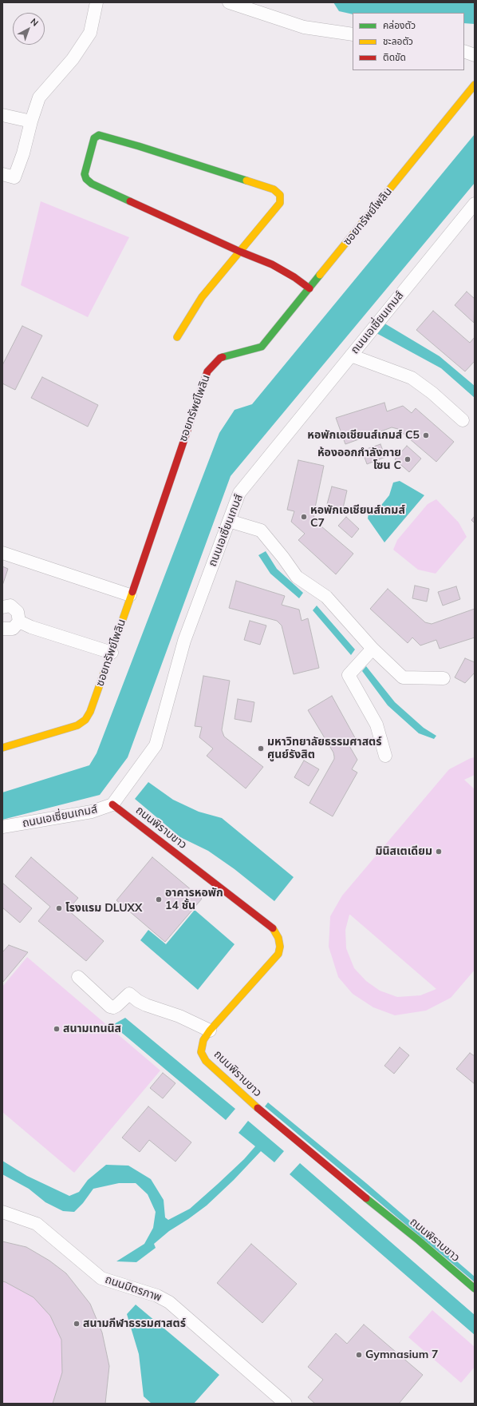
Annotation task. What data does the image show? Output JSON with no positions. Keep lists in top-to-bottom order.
{
  "streets": {
    "street": [
      "ซอยทรัพย์ไพลิน",
      "ถนนเอเซี่ยนเกมส์",
      "ถนนพิราบขาว",
      "ถนนมิตรภาพ"
    ]
  },
  "crossings": [
    ["ถนนเอเซี่ยนเกมส์", "ถนนพิราบขาว"]
  ],
  "places": [
    "หอพักเอเชียนส์เกมส์ C5",
    "ห้องออกกำลังกาย โซน C",
    "หอพักเอเชียนส์เกมส์ C7",
    "มหาวิทยาลัยธรรมศาสตร์ ศูนย์รังสิต",
    "มินิสเตเดียม",
    "อาคารหอพัก 14 ชั้น",
    "โรงแรม DLUXX",
    "สนามเทนนิส",
    "สนามกีฬาธรรมศาสตร์",
    "Gymnasium 7"
  ],
  "legend": ["คล่องตัว", "ชะลอตัว", "ติดขัด"],
  "north": "top right"
}
